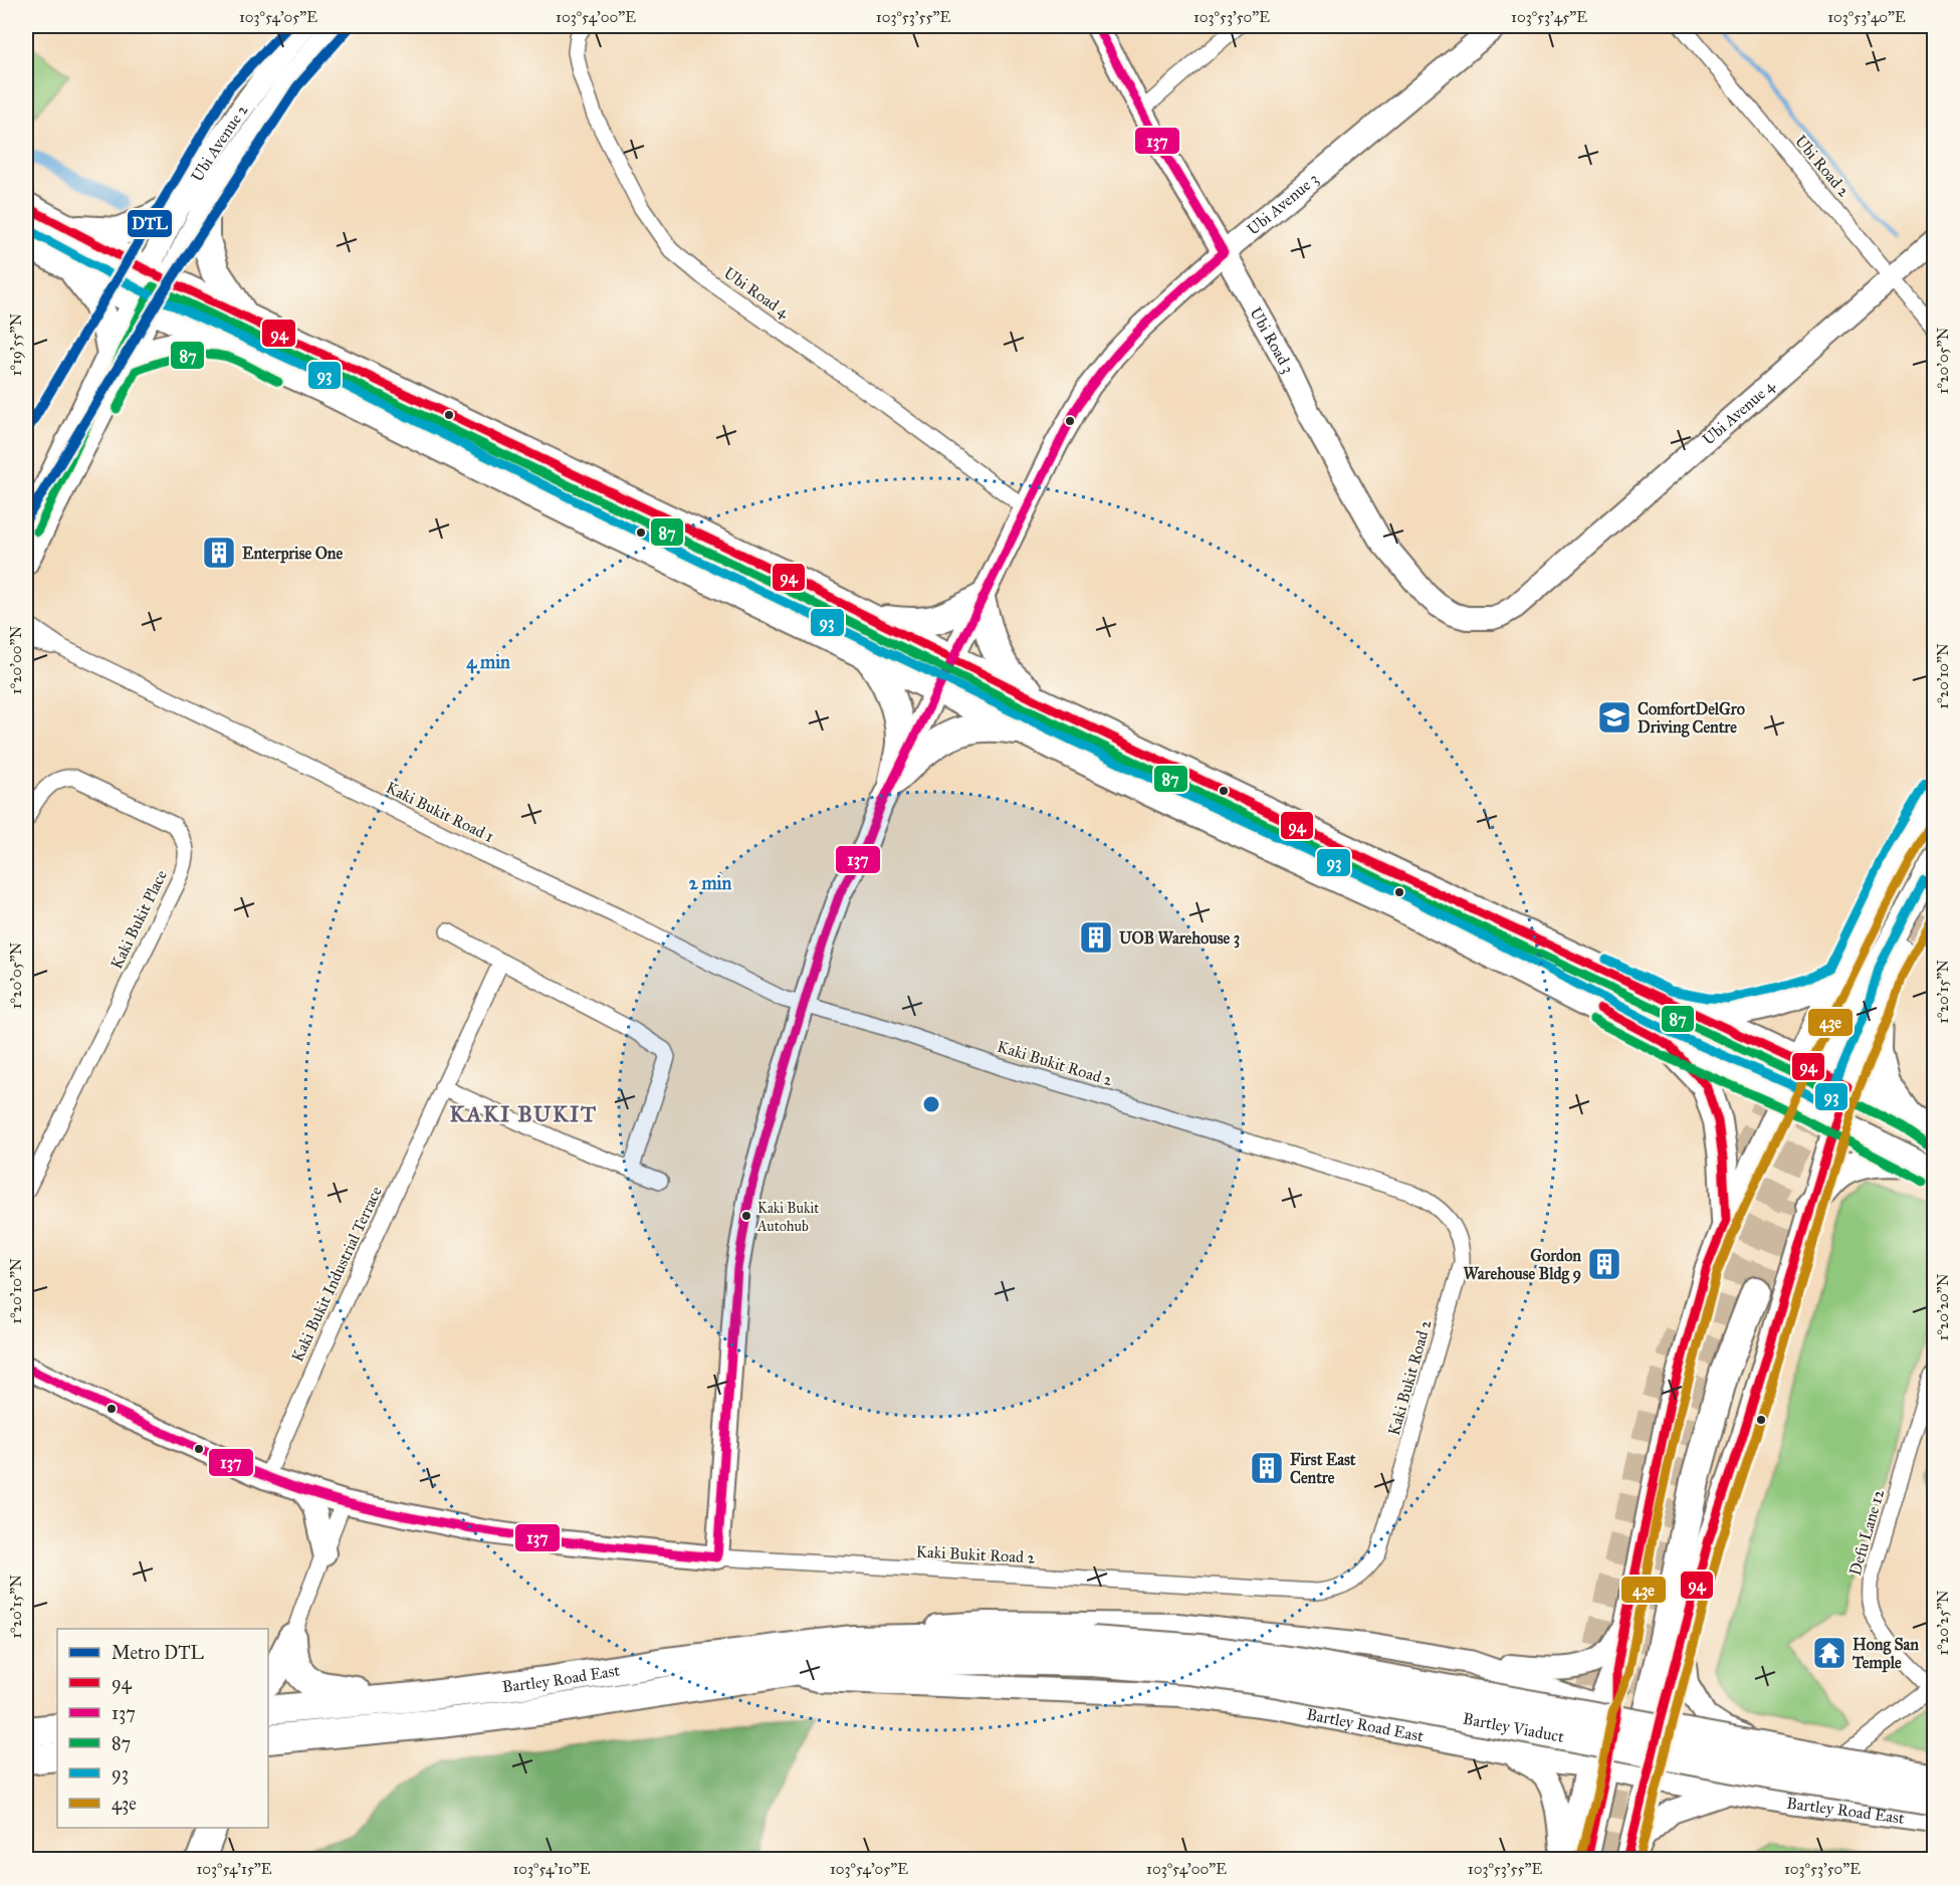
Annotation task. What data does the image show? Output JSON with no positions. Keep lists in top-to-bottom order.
{
  "streets": {
    "highway": ["Bartley Road East", "Bartley Viaduct"],
    "main road": [
      "Ubi Avenue 2",
      "Ubi Avenue 3",
      "Ubi Road 3",
      "Ubi Avenue 4"
    ],
    "street": [
      "Ubi Road 2",
      "Ubi Road 4",
      "Kaki Bukit Road 1",
      "Kaki Bukit Place",
      "Kaki Bukit Road 2",
      "Kaki Bukit Industrial Terrace",
      "Defu Lane 12"
    ]
  },
  "crossings": [
    ["Ubi Road 2", "Ubi Avenue 4"],
    ["Ubi Avenue 3", "Ubi Road 4"],
    ["Ubi Avenue 3", "Ubi Road 3"],
    ["Ubi Avenue 3", "Kaki Bukit Road 1"],
    ["Ubi Avenue 3", "Kaki Bukit Road 2"],
    ["Ubi Road 3", "Ubi Avenue 4"],
    ["Kaki Bukit Road 1", "Kaki Bukit Road 2"],
    ["Bartley Road East", "Bartley Viaduct"]
  ],
  "districts": ["KAKI BUKIT"],
  "places": {
    "building": [
      "Enterprise One",
      "UOB Warehouse 3",
      "Gordon Warehouse Bldg 9",
      "First East Centre"
    ],
    "school or university": ["ComfortDelGro Driving Centre"],
    "other": ["Kaki Bukit Autohub"],
    "temple": ["Hong San Temple"]
  },
  "lines": [
    "metro line DTL",
    "transit line 137",
    "transit line 94",
    "transit line 93",
    "transit line 87",
    "transit line 43e"
  ],
  "legend": [
    "Metro DTL",
    "94",
    "137",
    "87",
    "93",
    "43e"
  ],
  "coordinates": [
    "103°54'05\"E",
    "103°54'00\"E",
    "103°53'55\"E",
    "103°53'50\"E",
    "103°53'45\"E",
    "103°53'40\"E",
    "1°19'55\"N",
    "1°20'05\"N",
    "1°20'00\"N",
    "1°20'10\"N",
    "1°20'15\"N",
    "1°20'20\"N",
    "1°20'25\"N",
    "103°54'15\"E",
    "103°54'10\"E"
  ],
  "rings": ["4 min", "2 min"]
}
